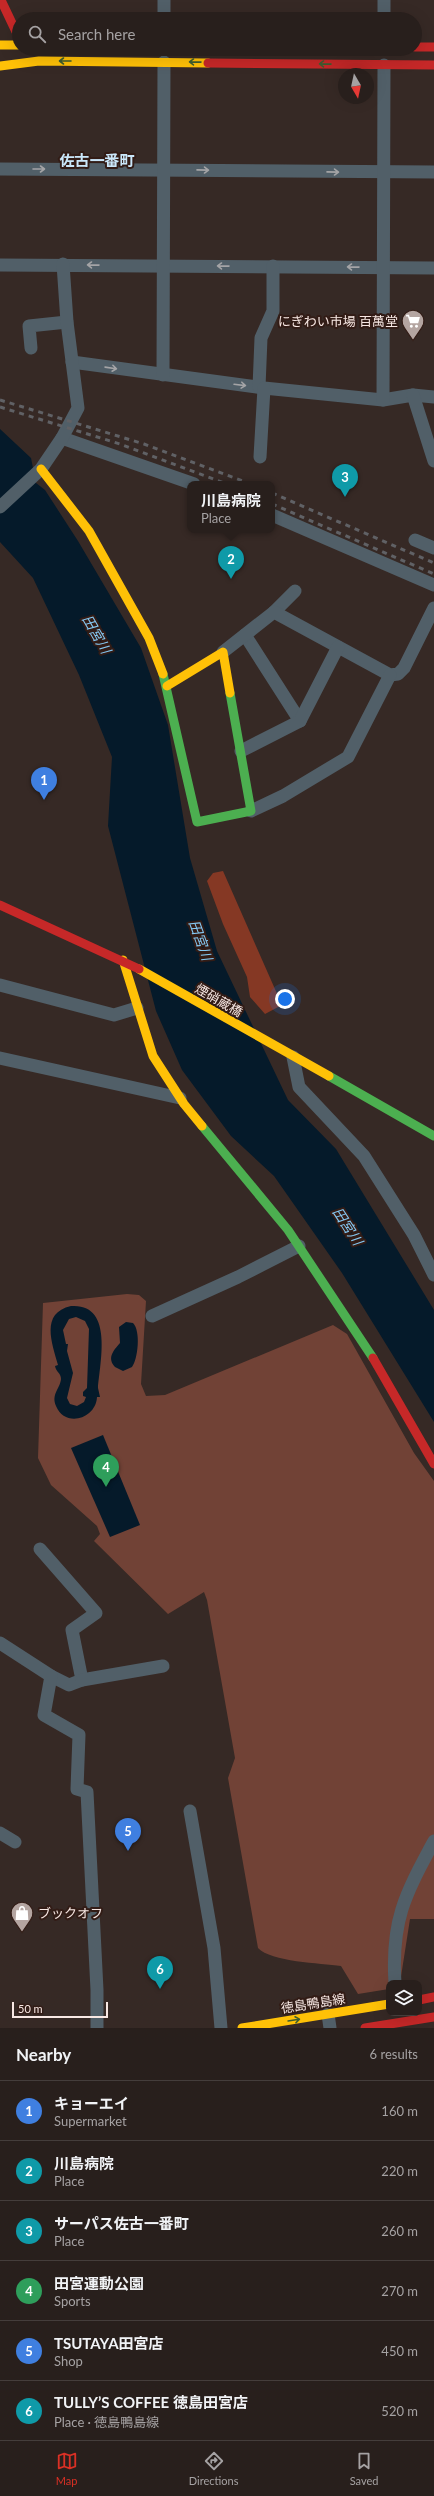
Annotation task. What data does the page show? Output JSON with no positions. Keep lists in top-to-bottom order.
{
  "streets": {
    "main road": ["煙硝蔵橋", "徳島鴨島線"]
  },
  "one_way": ["徳島鴨島線"],
  "districts": ["佐古一番町"],
  "water": ["田宮川"],
  "places": {
    "supermarket": ["にぎわい市場 百萬堂"],
    "shop": ["ブックオフ"]
  },
  "scale_bar": "50 m",
  "north": "bottom",
  "page": {
    "search": "Search here",
    "pins": [
      "3",
      "2",
      "1",
      "4",
      "5",
      "6"
    ],
    "popup": ["川島病院", "Place"],
    "scale": "50 m",
    "heading": ["Nearby", "6 results"],
    "list": [
      {
        "mark": "1",
        "name": "キョーエイ",
        "note": "Supermarket",
        "value": "160 m"
      },
      {
        "mark": "2",
        "name": "川島病院",
        "note": "Place",
        "value": "220 m"
      },
      {
        "mark": "3",
        "name": "サーパス佐古一番町",
        "note": "Place",
        "value": "260 m"
      },
      {
        "mark": "4",
        "name": "田宮運動公園",
        "note": "Sports",
        "value": "270 m"
      },
      {
        "mark": "5",
        "name": "TSUTAYA田宮店",
        "note": "Shop",
        "value": "450 m"
      },
      {
        "mark": "6",
        "name": "TULLY’S COFFEE 徳島田宮店",
        "note": "Place · 徳島鴨島線",
        "value": "520 m"
      }
    ],
    "nav": ["Map", "Directions", "Saved"]
  }
}
